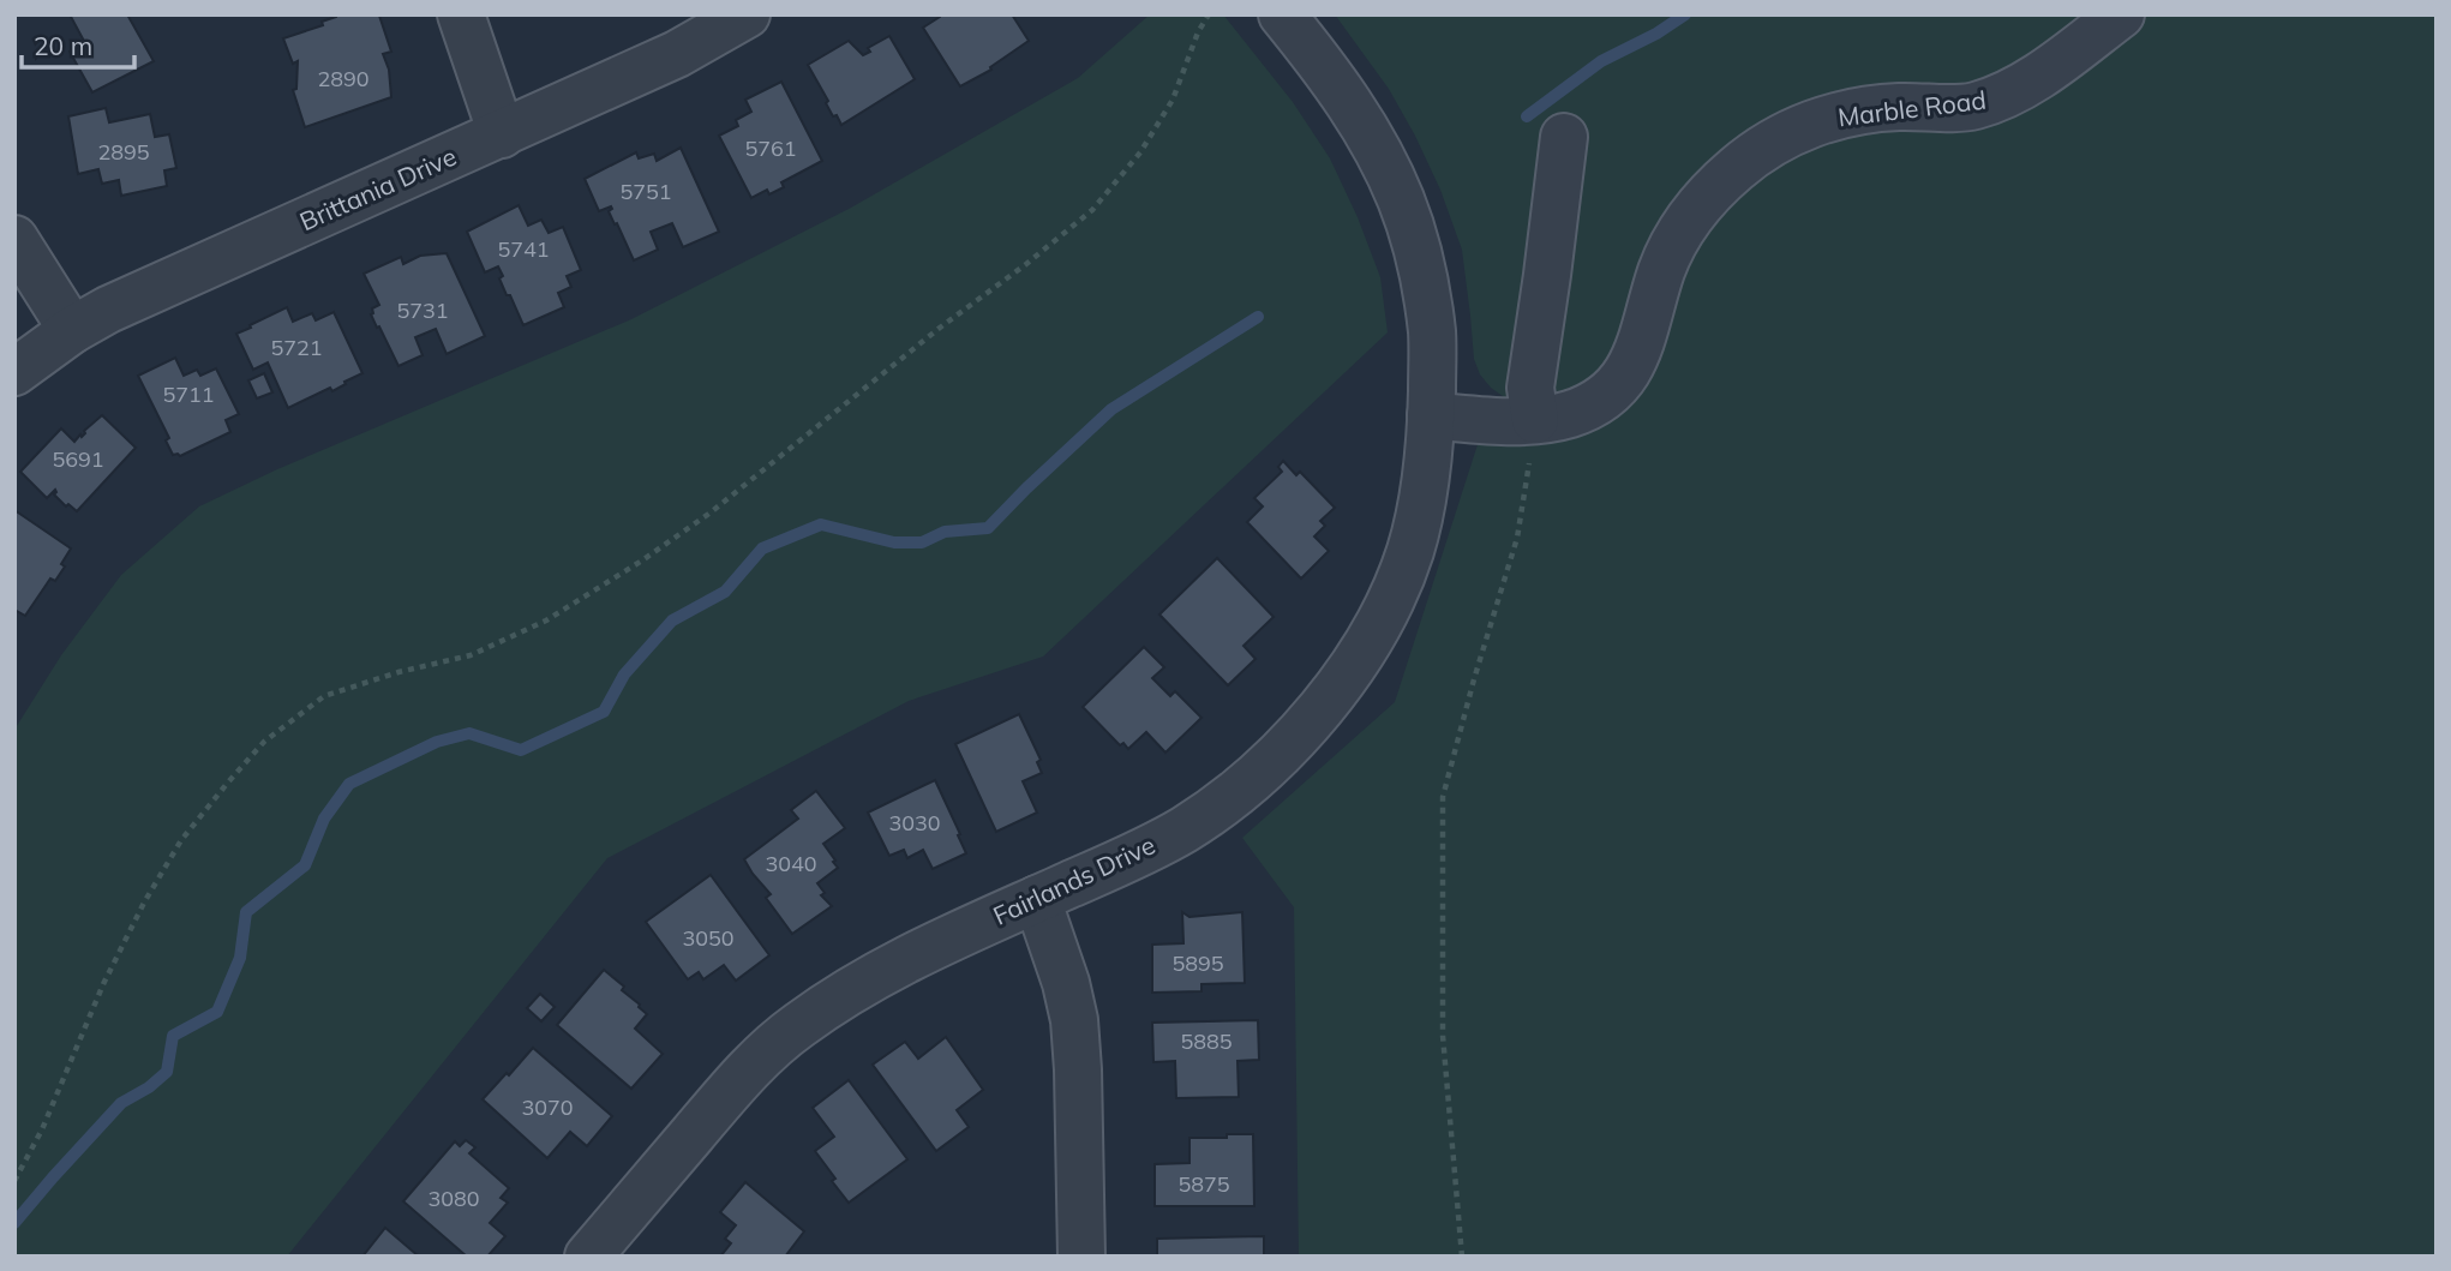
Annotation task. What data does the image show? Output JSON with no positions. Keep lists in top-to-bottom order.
{
  "streets": {
    "street": ["Marble Road", "Brittania Drive", "Fairlands Drive"]
  },
  "crossings": [
    ["Marble Road", "Fairlands Drive"]
  ],
  "house_numbers": [
    "2890",
    "5761",
    "2895",
    "5751",
    "5741",
    "5731",
    "5721",
    "5711",
    "5691",
    "3030",
    "3040",
    "3050",
    "5895",
    "5885",
    "3070",
    "5875",
    "3080"
  ],
  "scale_bar": "20 m"
}
